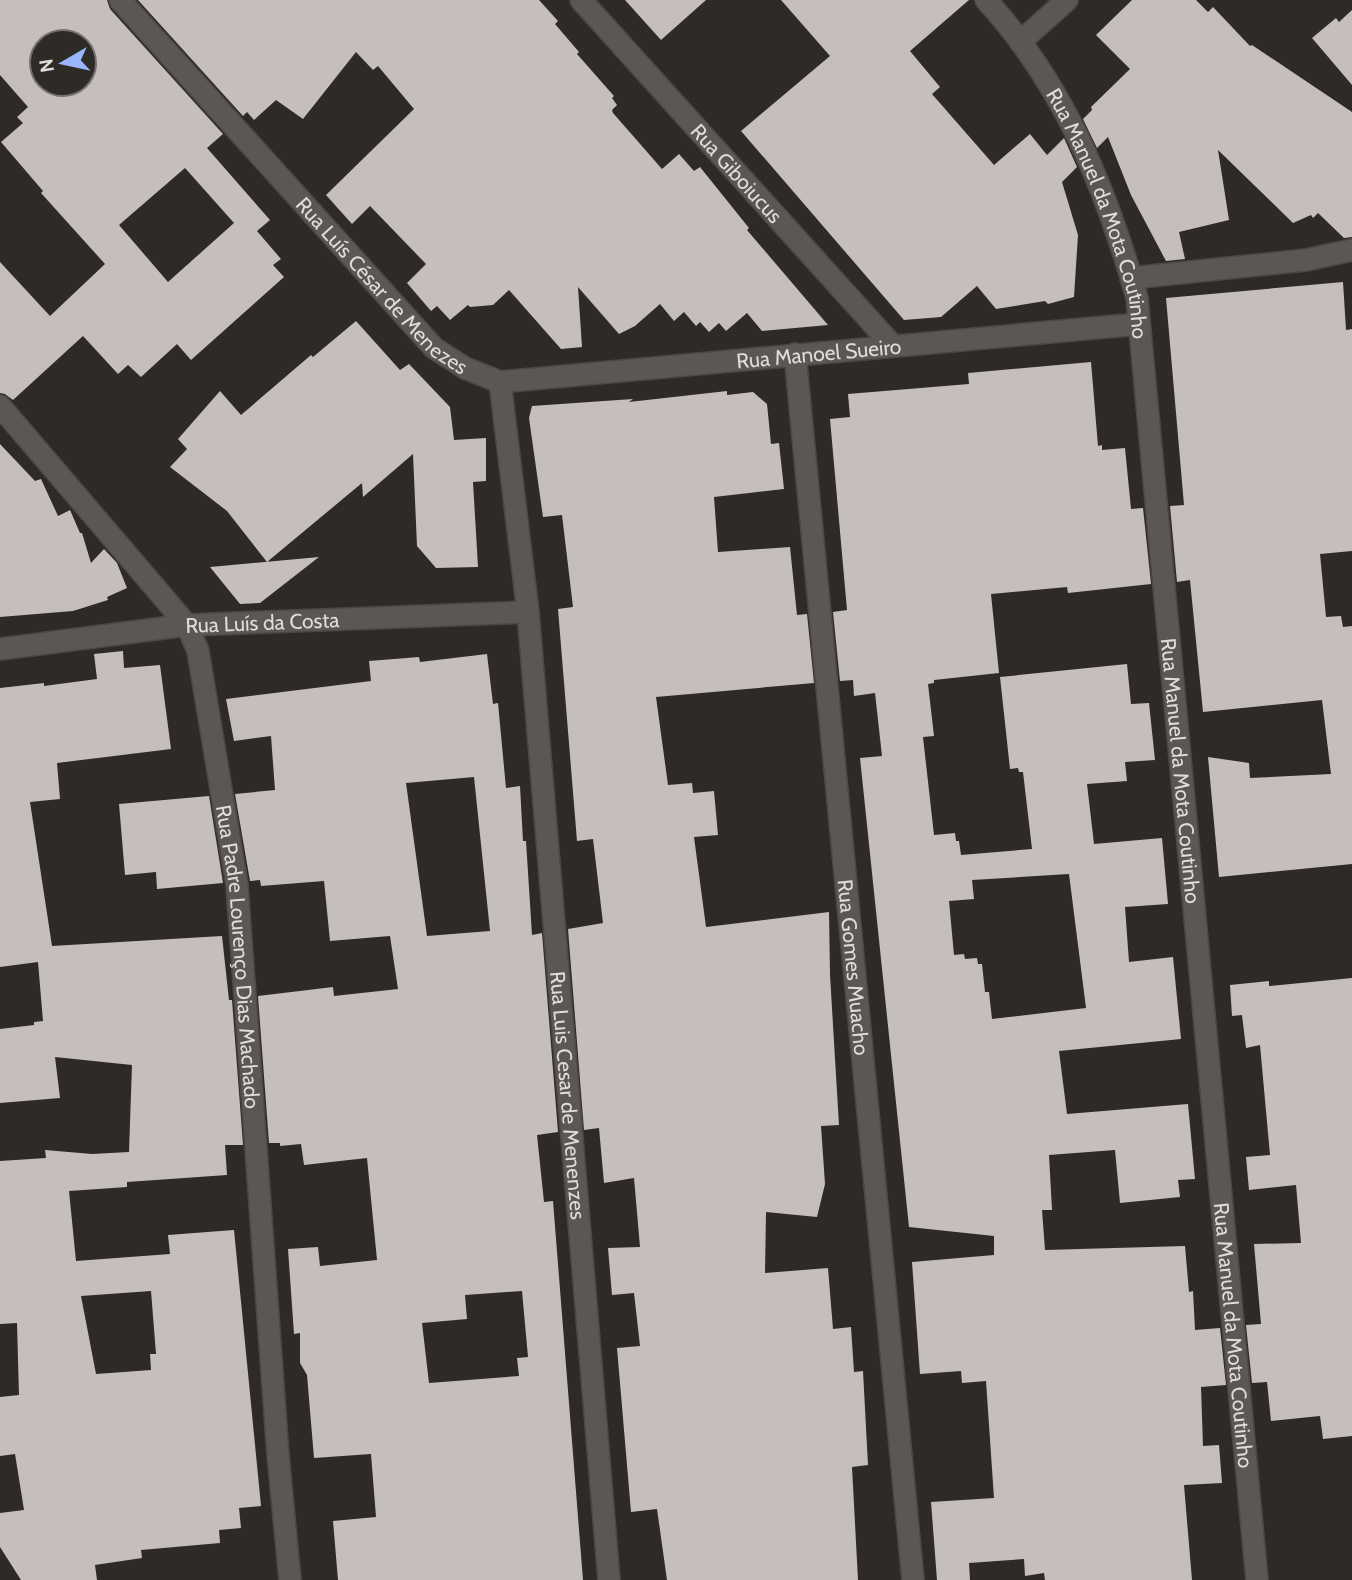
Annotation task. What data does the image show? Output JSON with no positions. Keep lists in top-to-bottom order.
{
  "streets": {
    "street": [
      "Rua Giboiucus",
      "Rua Manuel da Mota Coutinho",
      "Rua Luís César de Menezes",
      "Rua Manoel Sueiro",
      "Rua Luís da Costa",
      "Rua Padre Lourenço Dias Machado",
      "Rua Gomes Muacho",
      "Rua Luis Cesar de Menenzes"
    ]
  },
  "crossings": [
    ["Rua Giboiucus", "Rua Manoel Sueiro"],
    ["Rua Manuel da Mota Coutinho", "Rua Manoel Sueiro"],
    ["Rua Luís César de Menezes", "Rua Manoel Sueiro"],
    ["Rua Manoel Sueiro", "Rua Gomes Muacho"],
    ["Rua Luís da Costa", "Rua Padre Lourenço Dias Machado"],
    ["Rua Luís da Costa", "Rua Luis Cesar de Menenzes"]
  ],
  "north": "left"
}
